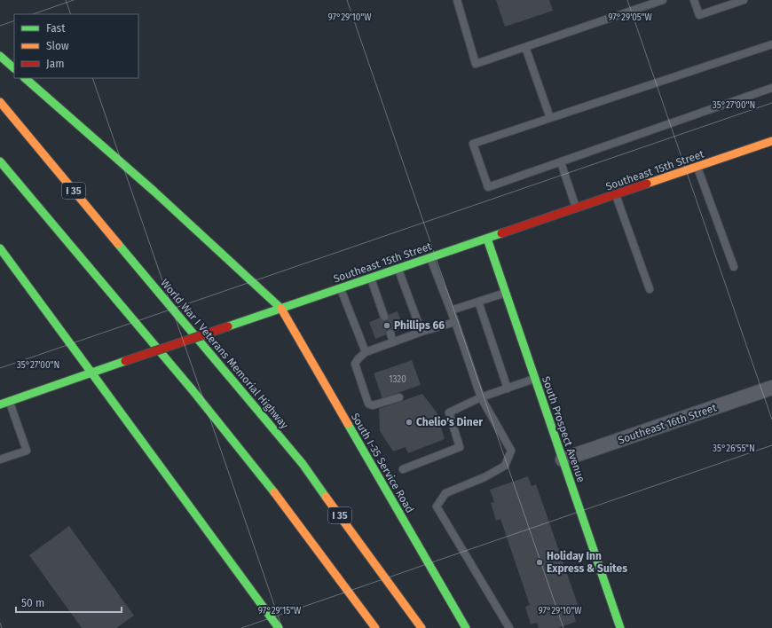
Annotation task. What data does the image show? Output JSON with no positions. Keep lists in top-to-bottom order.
{
  "streets": {
    "main road": [
      "Southeast 15th Street",
      "I 35",
      "World War I Veterans Memorial Highway",
      "South Prospect Avenue",
      "South I-35 Service Road"
    ],
    "street": ["Southeast 16th Street"]
  },
  "crossings": [
    ["Southeast 15th Street", "South Prospect Avenue"],
    ["Southeast 15th Street", "South I-35 Service Road"],
    ["Southeast 16th Street", "South Prospect Avenue"]
  ],
  "places": ["Phillips 66", "Chelio's Diner", "Holiday Inn Express & Suites"],
  "house_numbers": ["1320"],
  "legend": ["Fast", "Slow", "Jam"],
  "scale_bar": "50 m",
  "coordinates": [
    "97°29'10\"W",
    "97°29'05\"W",
    "35°27'00\"N",
    "35°26'55\"N",
    "97°29'15\"W"
  ]
}
